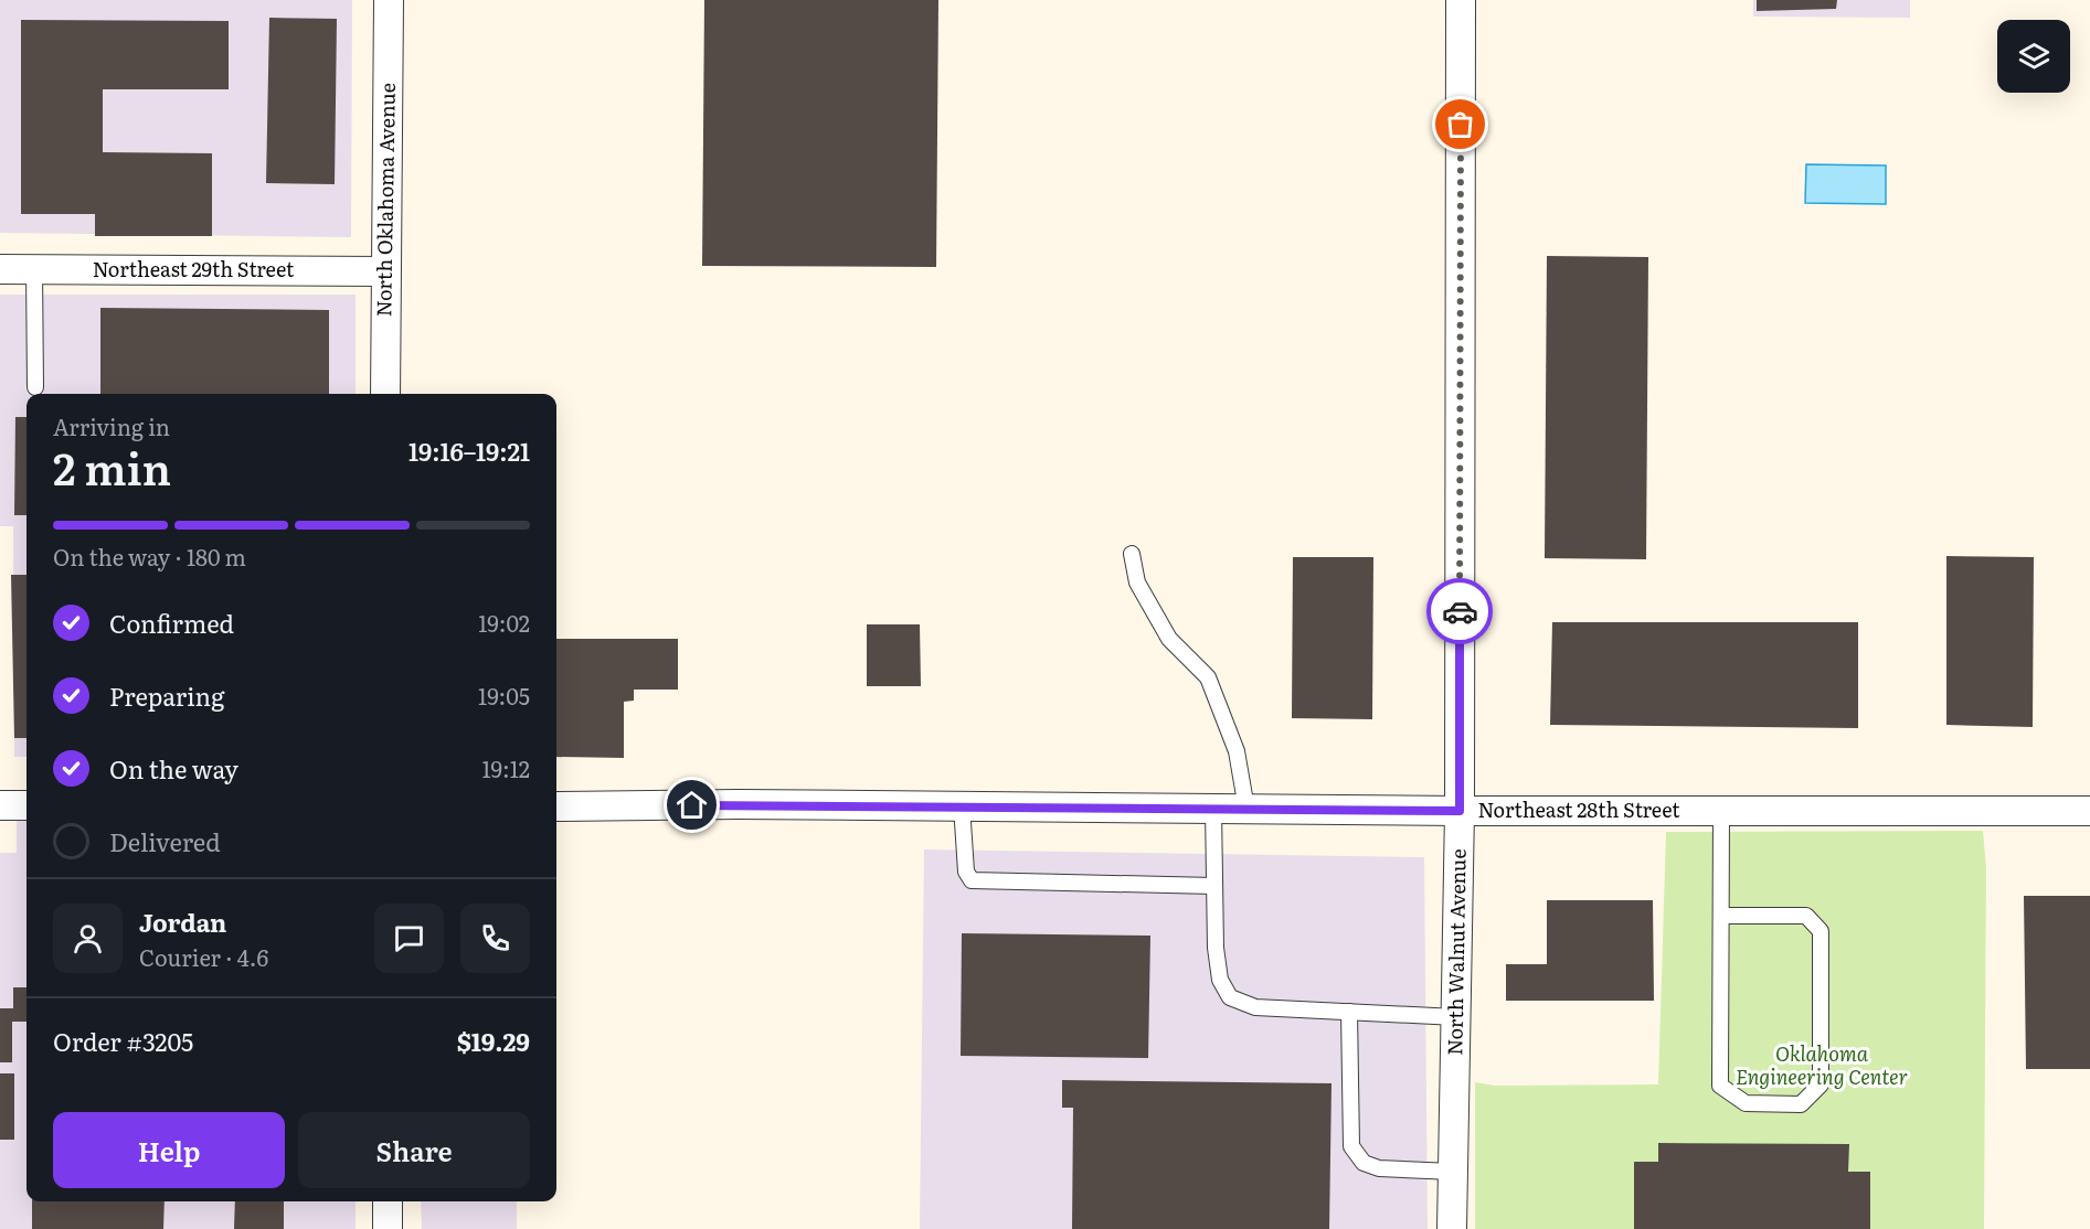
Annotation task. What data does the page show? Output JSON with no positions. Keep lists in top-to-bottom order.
{
  "streets": {
    "street": [
      "North Oklahoma Avenue",
      "Northeast 29th Street",
      "Northeast 28th Street",
      "North Walnut Avenue"
    ]
  },
  "crossings": [
    ["North Oklahoma Avenue", "Northeast 29th Street"],
    ["Northeast 28th Street", "North Walnut Avenue"]
  ],
  "parks": ["Oklahoma Engineering Center"],
  "page": {
    "heading": ["2 min", "Arriving in", "19:16–19:21"],
    "panel": [
      "Jordan",
      "Courier · 4.6",
      "Order #3205",
      "$19.29"
    ],
    "bar": "On the way · 180 m",
    "list": [
      ["Confirmed", "19:02"],
      ["Preparing", "19:05"],
      ["On the way", "19:12"],
      "Delivered"
    ],
    "buttons": ["Help", "Share"]
  }
}
